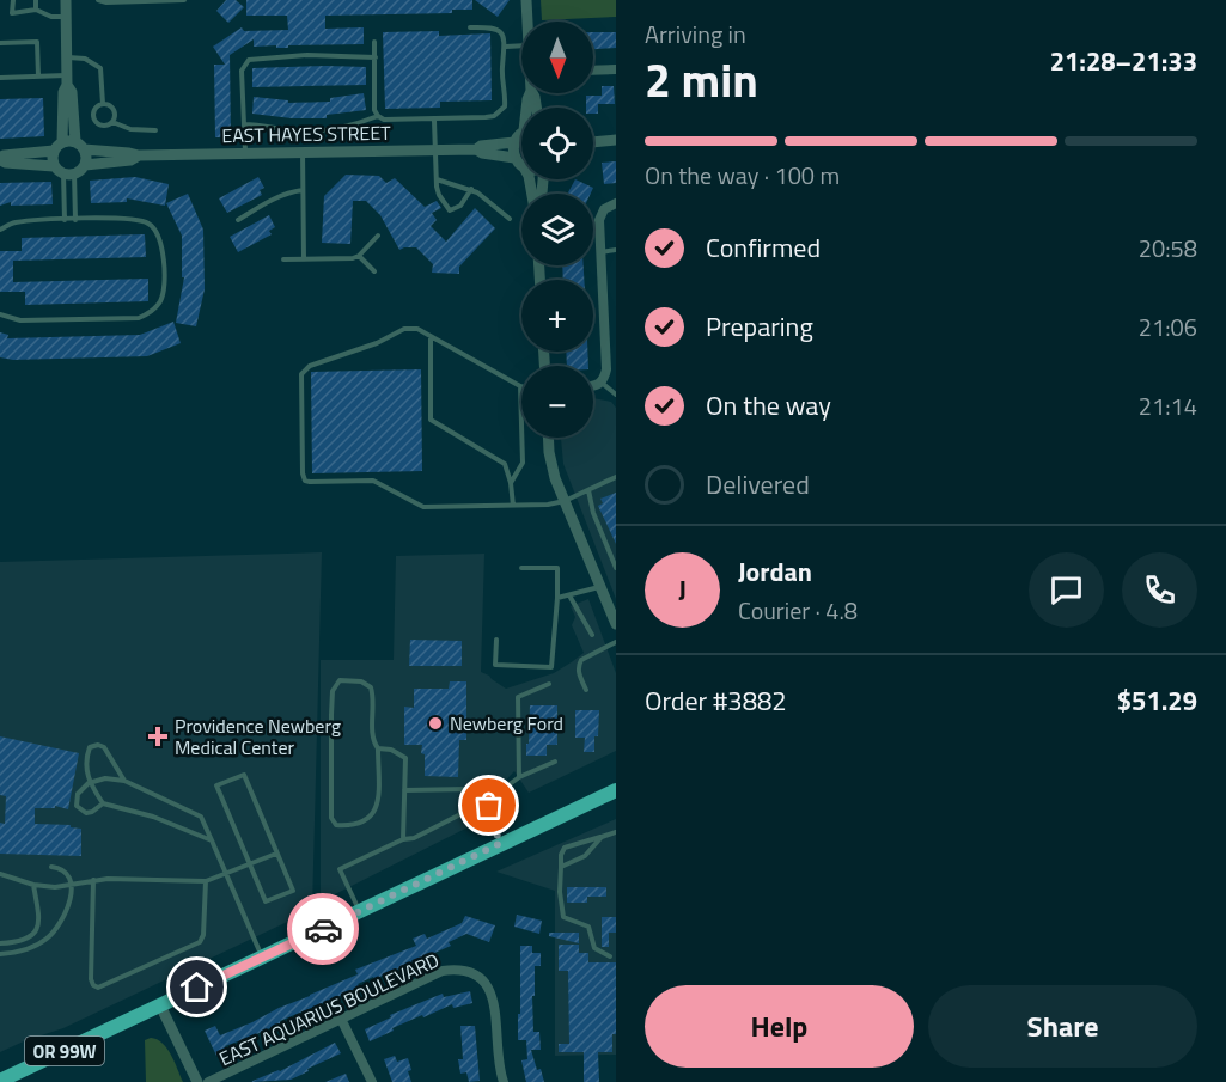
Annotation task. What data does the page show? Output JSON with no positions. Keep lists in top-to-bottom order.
{
  "streets": {
    "highway": ["OR 99W"],
    "street": ["EAST HAYES STREET", "EAST AQUARIUS BOULEVARD"]
  },
  "places": {
    "other": ["Newberg Ford"],
    "health": ["Providence Newberg Medical Center"]
  },
  "north": "bottom",
  "page": {
    "heading": ["2 min", "Arriving in", "21:28–21:33"],
    "panel": [
      "Jordan",
      "Courier · 4.8",
      "Order #3882",
      "$51.29"
    ],
    "map_buttons": ["+", "−"],
    "bar": "On the way · 100 m",
    "list": [
      ["Confirmed", "20:58"],
      ["Preparing", "21:06"],
      ["On the way", "21:14"],
      "Delivered"
    ],
    "round": "J",
    "buttons": ["Help", "Share"]
  }
}
